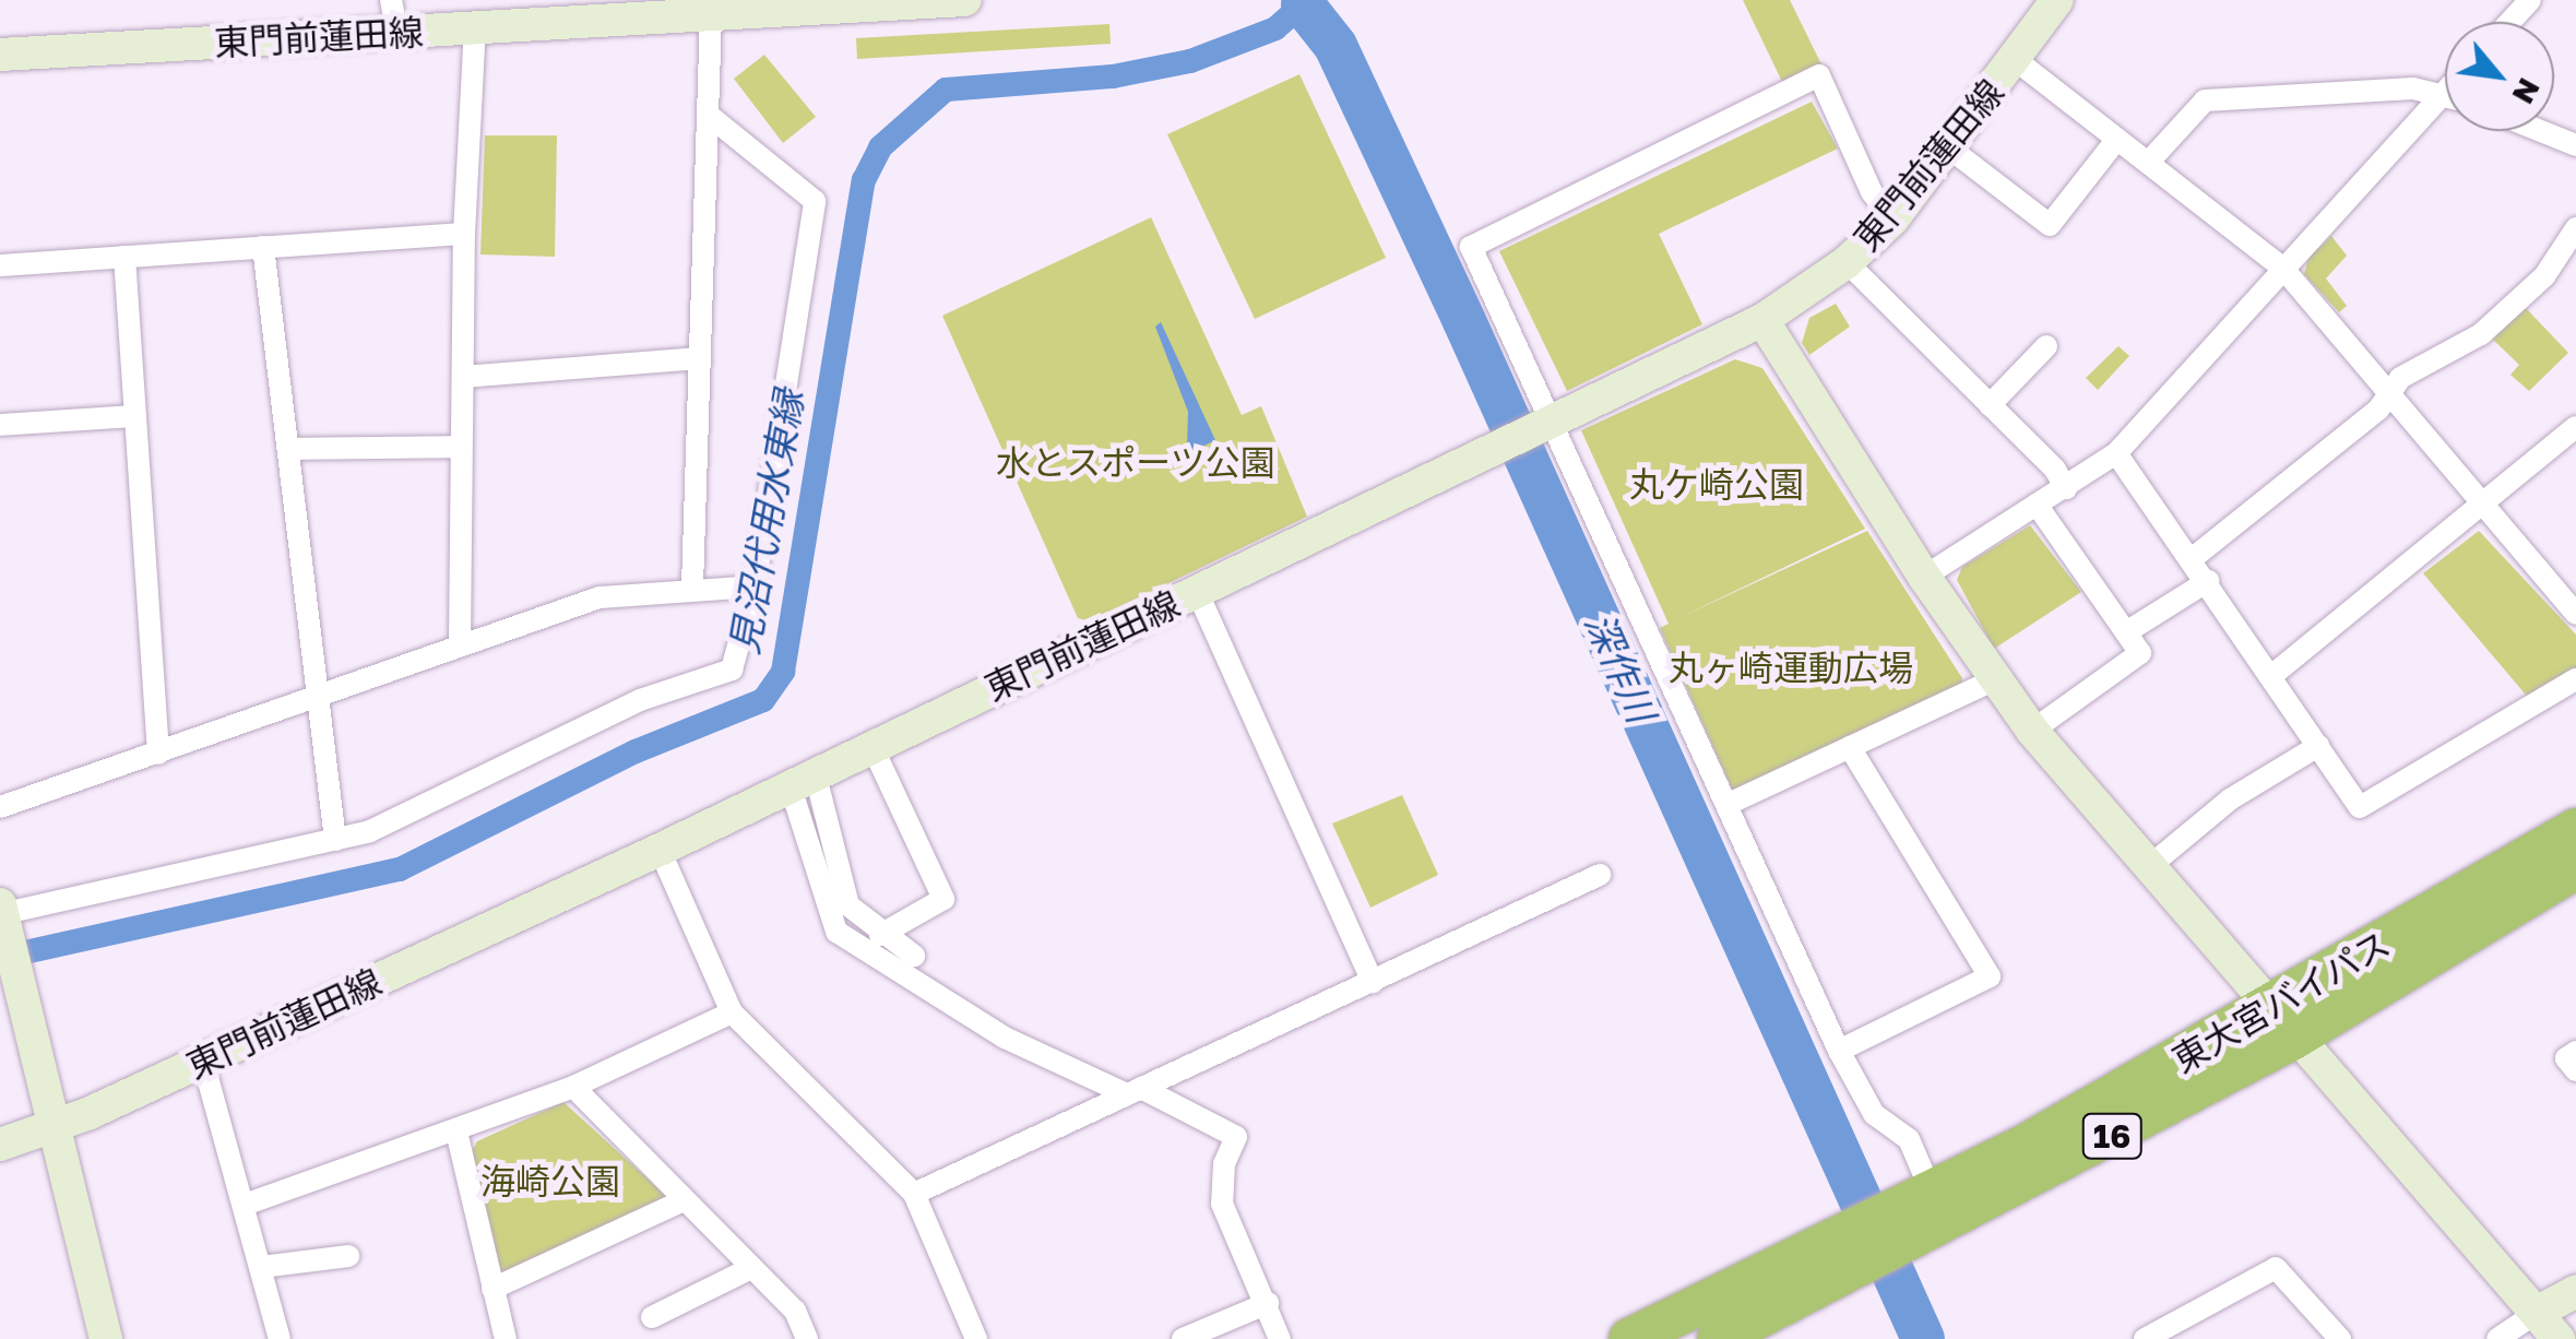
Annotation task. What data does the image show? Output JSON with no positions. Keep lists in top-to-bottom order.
{
  "streets": {
    "highway": ["東大宮バイパス", "16"],
    "main road": ["東門前蓮田線"]
  },
  "water": ["見沼代用水東縁", "深作川"],
  "parks": [
    "水とスポーツ公園",
    "丸ケ崎公園",
    "丸ヶ崎運動広場",
    "海崎公園"
  ],
  "north": "bottom right"
}
